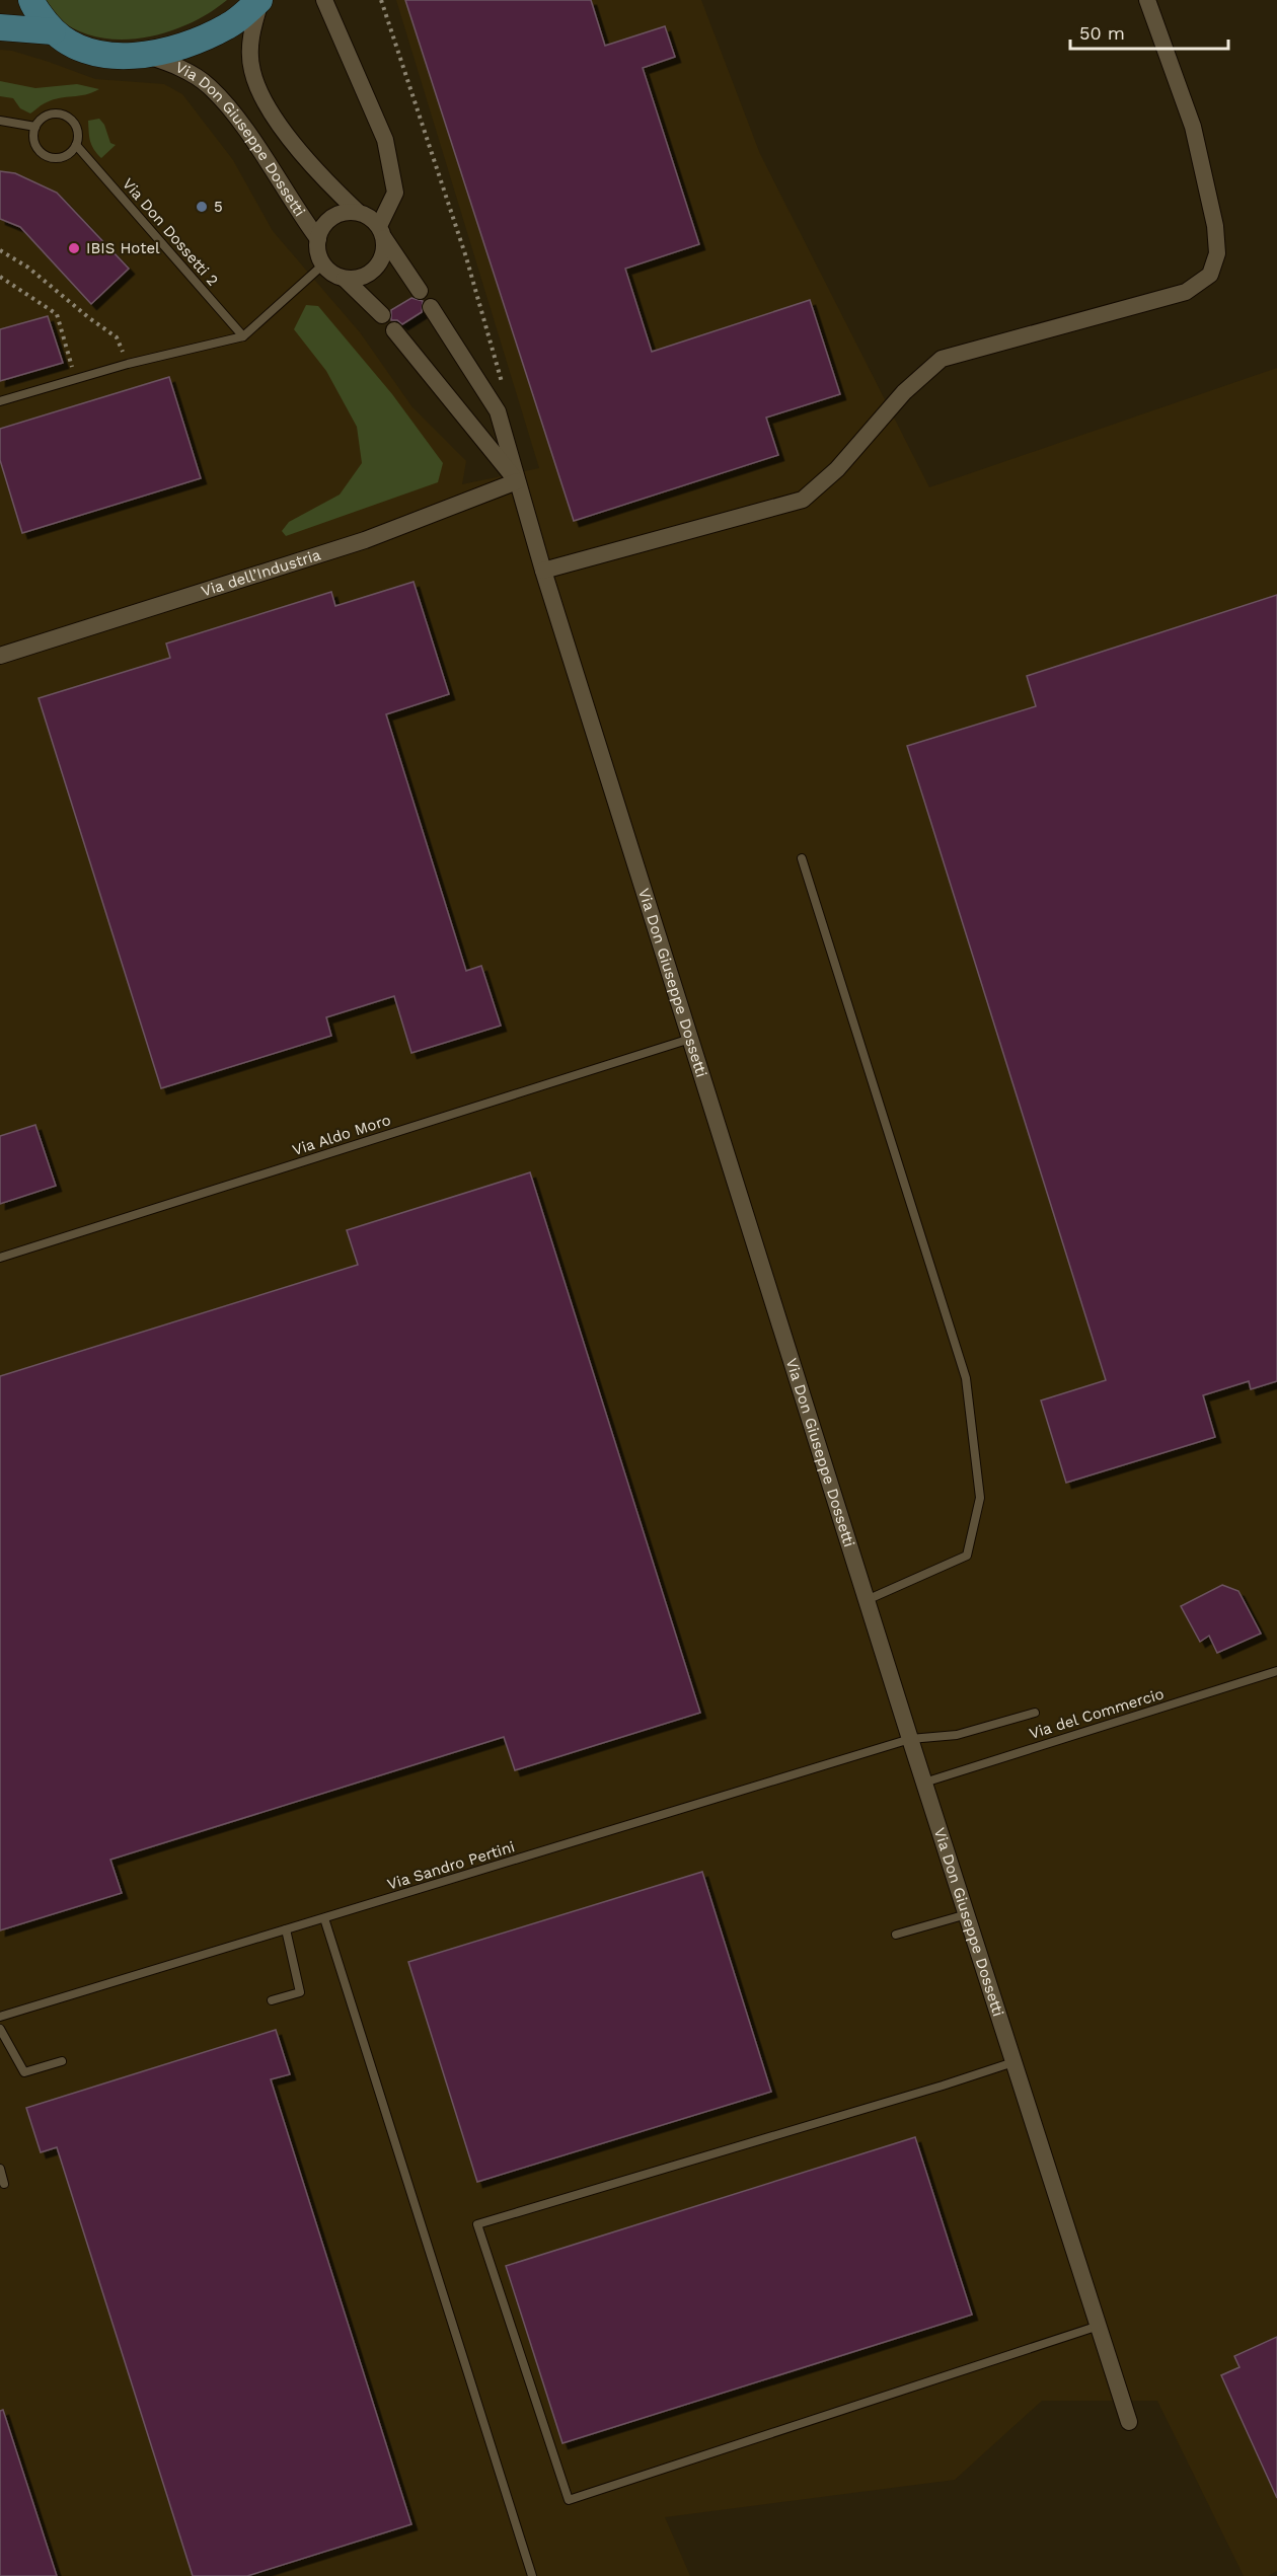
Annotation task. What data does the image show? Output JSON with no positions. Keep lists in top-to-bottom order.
{
  "streets": {
    "street": ["Via Don Giuseppe Dossetti", "Via dell’Industria"],
    "lane": [
      "Via Don Dossetti 2",
      "Via Aldo Moro",
      "Via del Commercio",
      "Via Sandro Pertini"
    ]
  },
  "crossings": [
    ["Via Don Giuseppe Dossetti", "Via dell’Industria"],
    ["Via Don Giuseppe Dossetti", "Via Aldo Moro"],
    ["Via Don Giuseppe Dossetti", "Via del Commercio"],
    ["Via Don Giuseppe Dossetti", "Via Sandro Pertini"]
  ],
  "places": ["5", "IBIS Hotel"],
  "scale_bar": "50 m"
}
